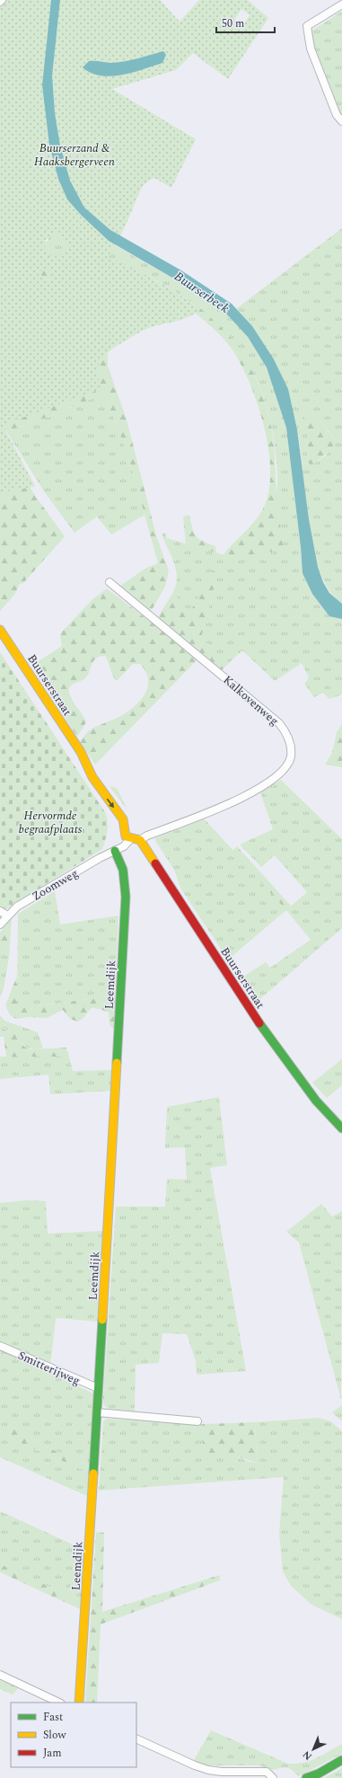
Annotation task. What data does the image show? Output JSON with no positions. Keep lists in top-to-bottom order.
{
  "streets": {
    "street": [
      "Buurserstraat",
      "Kalkovenweg",
      "Zoomweg",
      "Leemdijk",
      "Smitterijweg"
    ]
  },
  "crossings": [
    ["Buurserstraat", "Kalkovenweg"],
    ["Buurserstraat", "Zoomweg"],
    ["Kalkovenweg", "Zoomweg"],
    ["Zoomweg", "Leemdijk"],
    ["Leemdijk", "Smitterijweg"]
  ],
  "water": ["Buurserbeek"],
  "parks": ["Buurserzand & Haaksbergerveen", "Hervormde begraafplaats"],
  "legend": ["Fast", "Slow", "Jam"],
  "scale_bar": "50 m",
  "north": "bottom left"
}
